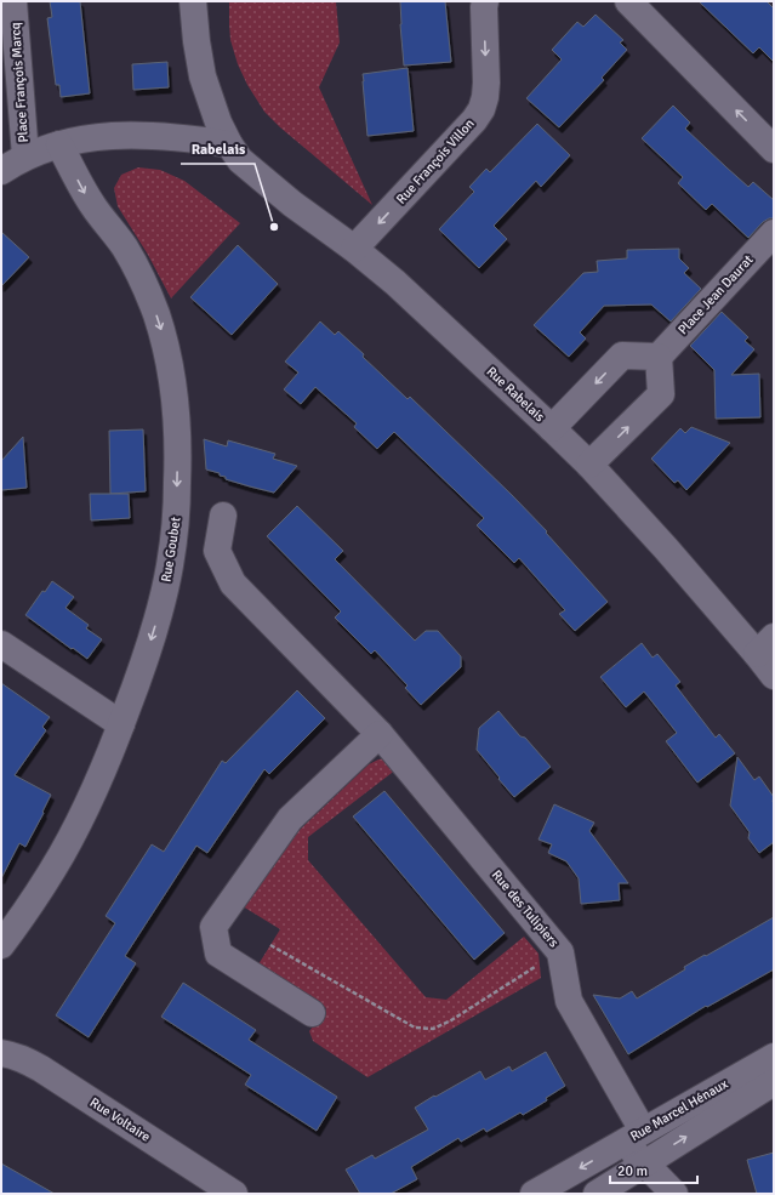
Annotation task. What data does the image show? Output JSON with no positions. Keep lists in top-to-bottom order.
{
  "streets": {
    "street": [
      "Place François Marcq",
      "Rue François Villon",
      "Place Jean Daurat",
      "Rue Rabelais",
      "Rue Goubet",
      "Rue des Tulipiers",
      "Rue Marcel Hénaux",
      "Rue Voltaire"
    ]
  },
  "crossings": [
    ["Place François Marcq", "Rue Rabelais"],
    ["Place François Marcq", "Rue Goubet"],
    ["Rue François Villon", "Rue Rabelais"],
    ["Rue des Tulipiers", "Rue Marcel Hénaux"]
  ],
  "one_way": ["Rue François Villon", "Rue Goubet"],
  "places": ["Rabelais"],
  "scale_bar": "20 m"
}
